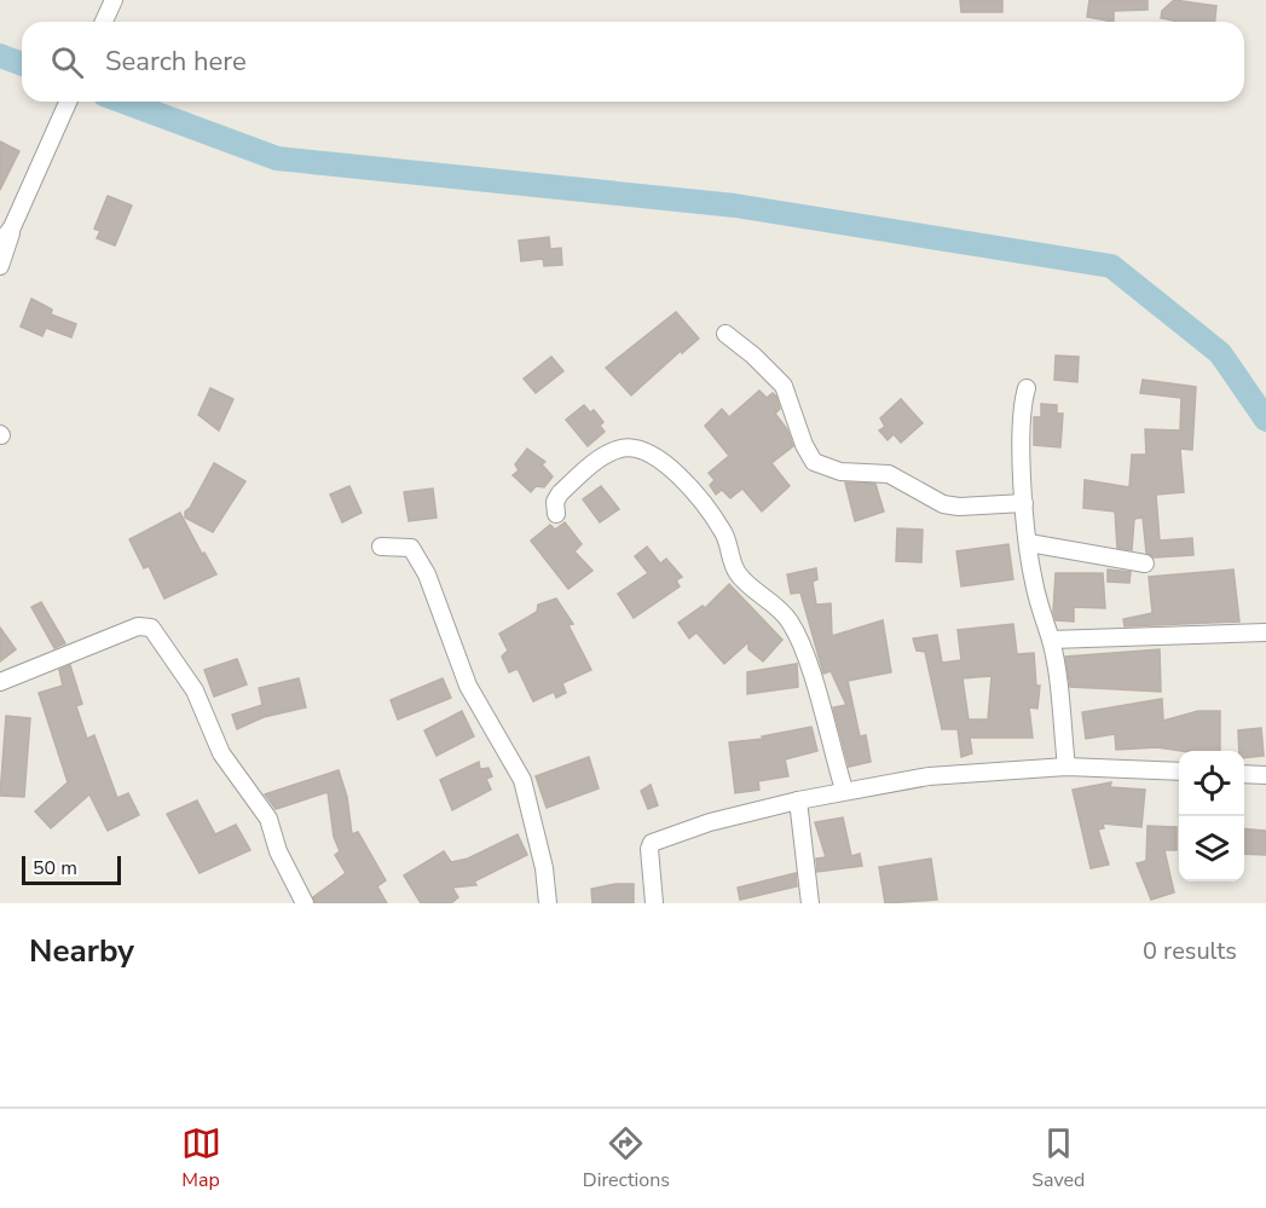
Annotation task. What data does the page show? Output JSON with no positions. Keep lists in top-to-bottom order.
{
  "scale_bar": "50 m",
  "page": {
    "search": "Search here",
    "scale": "50 m",
    "heading": ["Nearby", "0 results"],
    "nav": ["Map", "Directions", "Saved"]
  }
}
